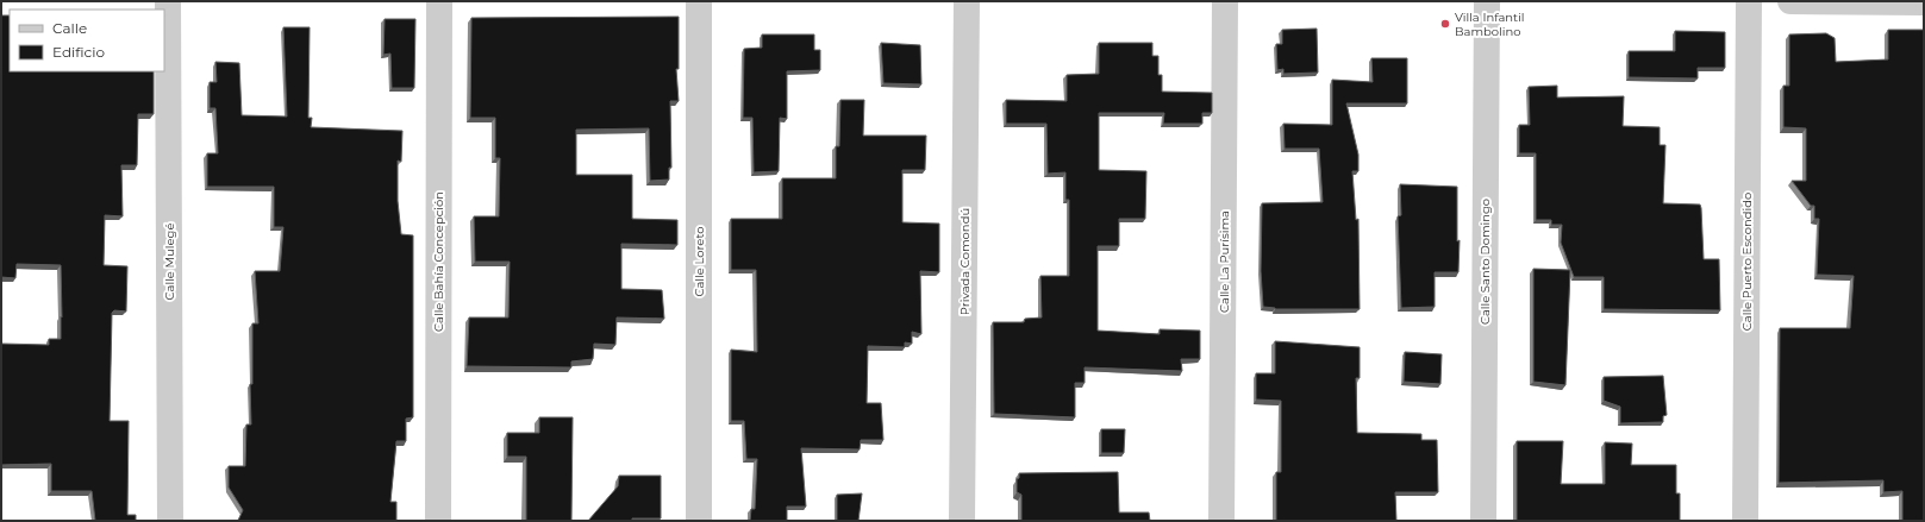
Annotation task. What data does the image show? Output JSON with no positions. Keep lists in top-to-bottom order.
{
  "streets": {
    "street": [
      "Calle Mulegé",
      "Calle Bahía Concepción",
      "Calle Loreto",
      "Privada Comondú",
      "Calle La Purísima",
      "Calle Santo Domingo",
      "Calle Puerto Escondido"
    ]
  },
  "places": ["Villa Infantil Bambolino"],
  "legend": ["Calle", "Edificio"]
}
